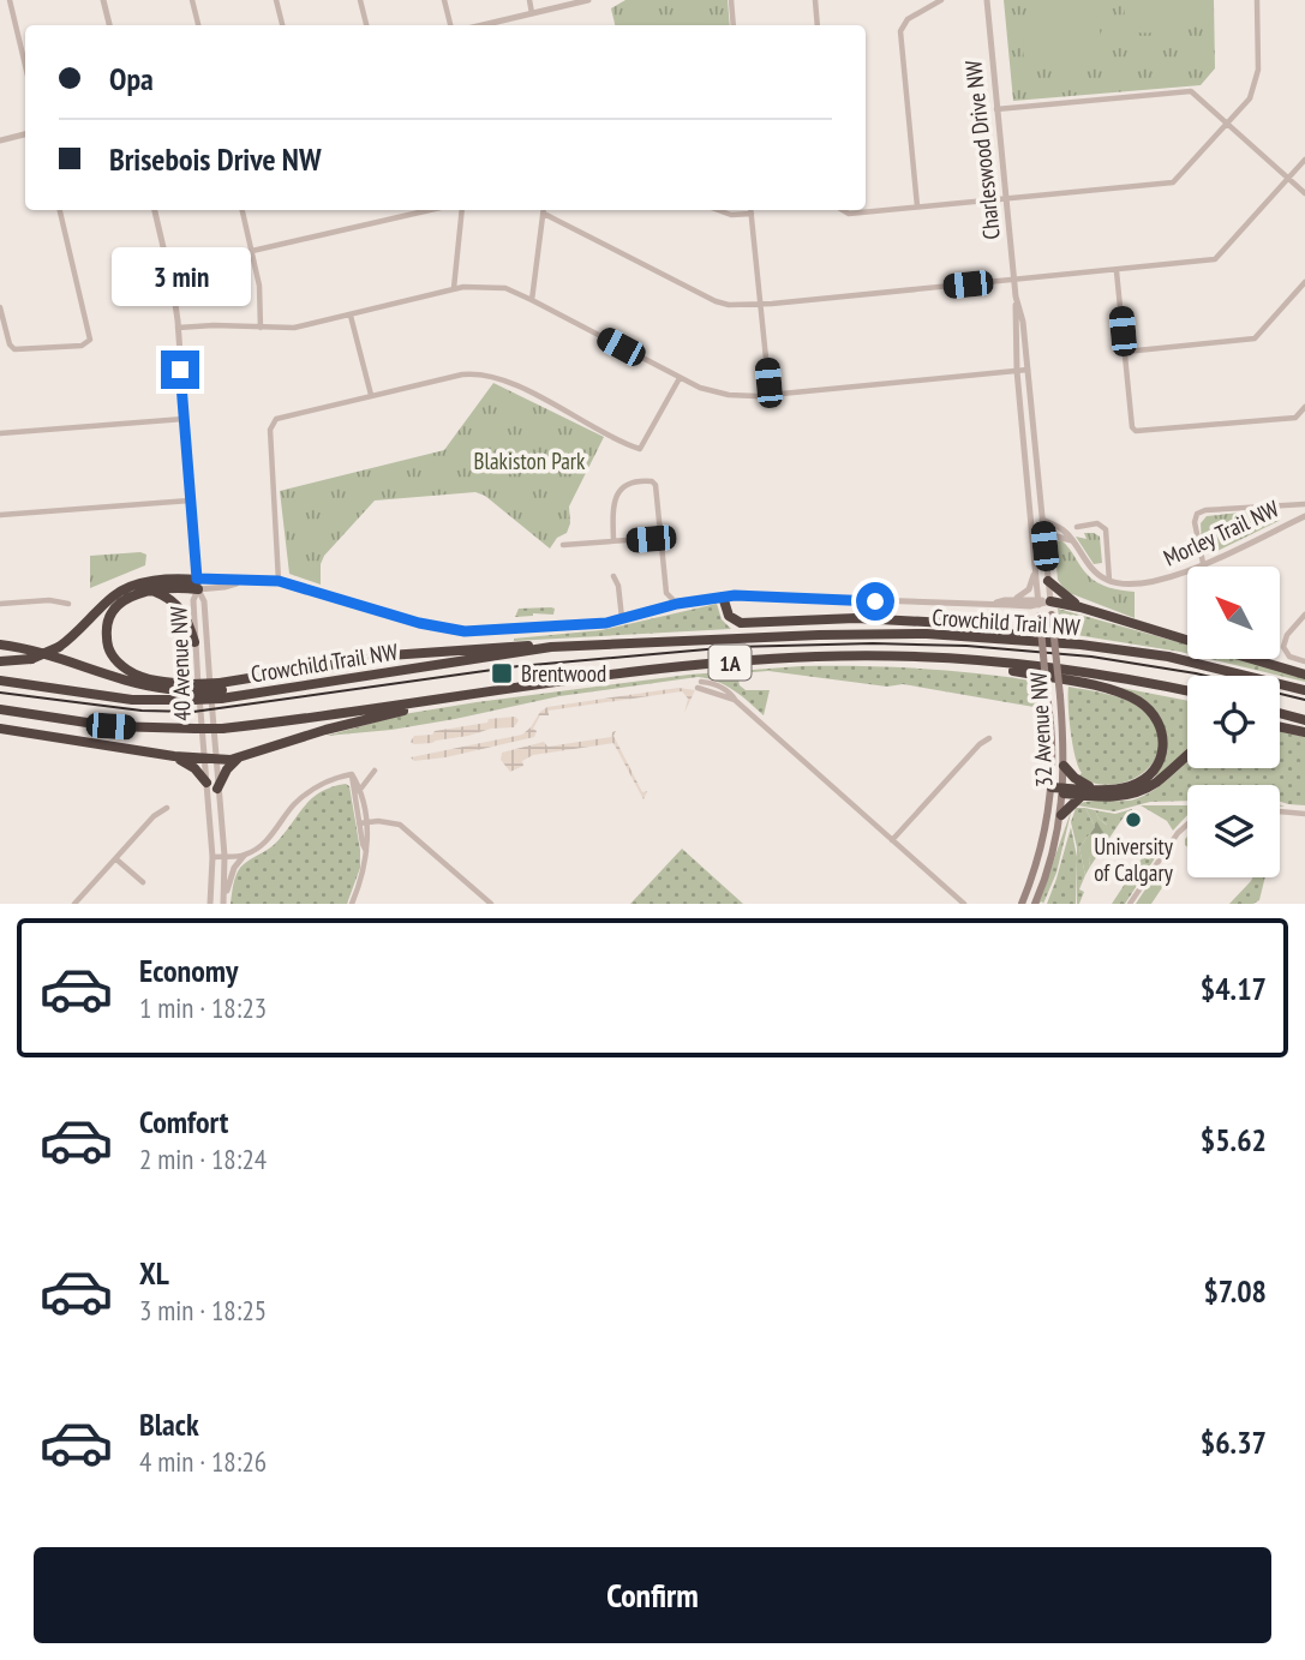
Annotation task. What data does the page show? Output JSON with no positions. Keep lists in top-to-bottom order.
{
  "streets": {
    "highway": ["Crowchild Trail NW", "1A"],
    "main road": ["32 Avenue NW"],
    "street": ["Charleswood Drive NW", "Morley Trail NW", "40 Avenue NW"]
  },
  "crossings": [
    ["Charleswood Drive NW", "32 Avenue NW"]
  ],
  "parks": ["Blakiston Park"],
  "places": {
    "transit": ["Brentwood"],
    "other": ["University of Calgary"]
  },
  "north": "top left",
  "page": {
    "banner": ["Opa", "Brisebois Drive NW"],
    "bubble": "3 min",
    "list": [
      {
        "name": "Economy",
        "note": "1 min · 18:23",
        "value": "$4.17"
      },
      {
        "name": "Comfort",
        "note": "2 min · 18:24",
        "value": "$5.62"
      },
      {
        "name": "XL",
        "note": "3 min · 18:25",
        "value": "$7.08"
      },
      {
        "name": "Black",
        "note": "4 min · 18:26",
        "value": "$6.37"
      }
    ],
    "buttons": "Confirm"
  }
}
